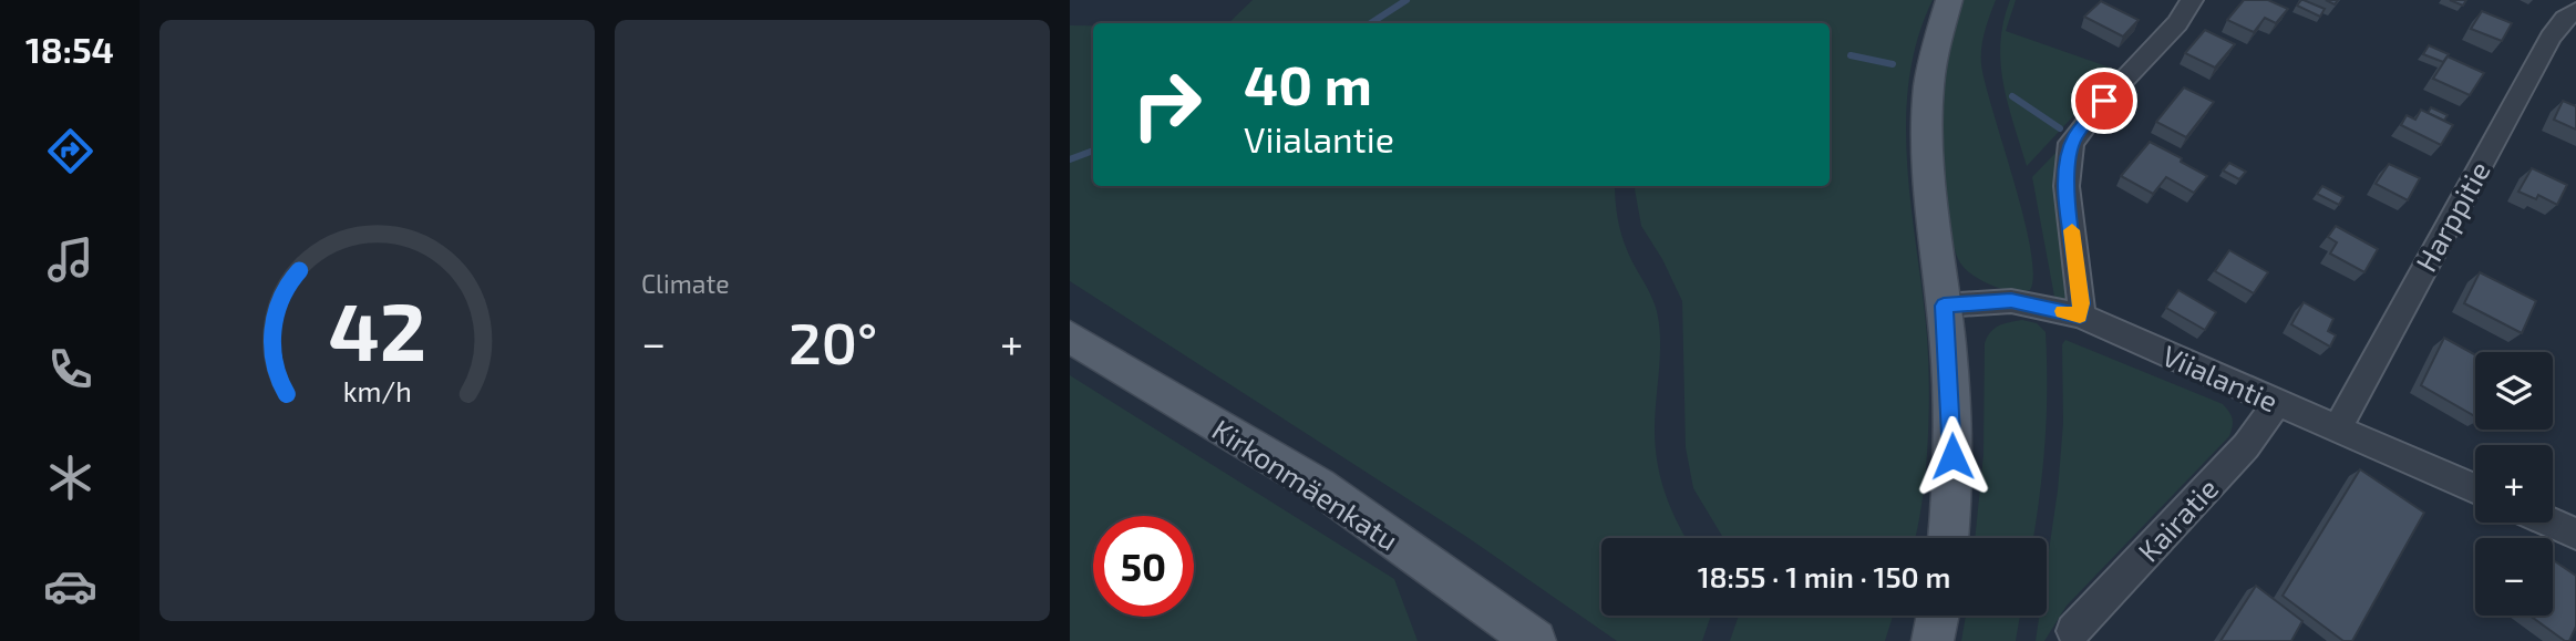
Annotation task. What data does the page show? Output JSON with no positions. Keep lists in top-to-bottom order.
{
  "streets": {
    "main road": ["Kirkonmäenkatu"],
    "street": ["Harppitie", "Viialantie", "Kairatie"]
  },
  "crossings": [
    ["Harppitie", "Viialantie"],
    ["Viialantie", "Kairatie"]
  ],
  "page": {
    "tabs": "18:54",
    "tile": "Climate",
    "turn": ["40 m", "Viialantie"],
    "heat": ["−", "20°", "+"],
    "map_buttons": ["+", "−"],
    "limit": "50",
    "trip": "18:55 · 1 min · 150 m",
    "gauge": ["42", "km/h"]
  }
}
